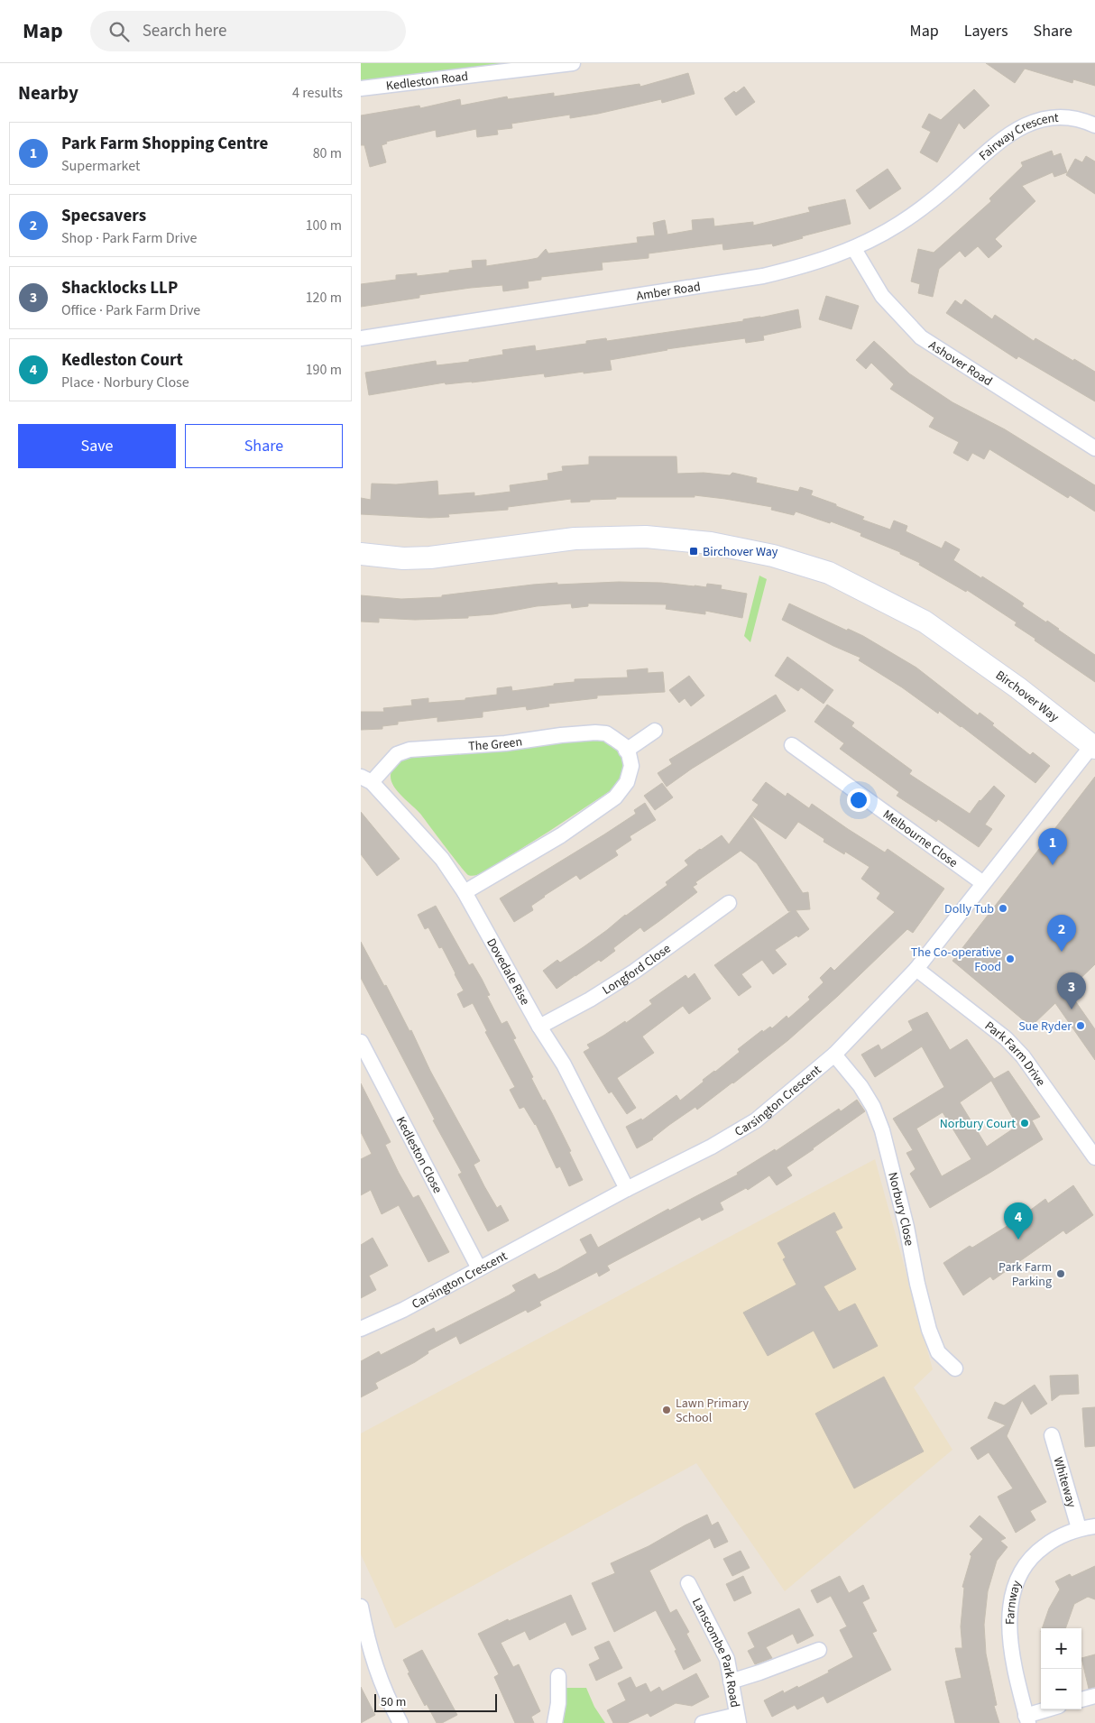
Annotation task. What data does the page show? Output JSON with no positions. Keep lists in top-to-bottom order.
{
  "streets": {
    "street": [
      "Kedleston Road",
      "Fairway Crescent",
      "Amber Road",
      "Ashover Road",
      "Birchover Way",
      "The Green",
      "Melbourne Close",
      "Longford Close",
      "Dovedale Rise",
      "Park Farm Drive",
      "Carsington Crescent",
      "Kedleston Close",
      "Norbury Close",
      "Whiteway",
      "Farnway",
      "Lanscombe Park Road"
    ]
  },
  "crossings": [
    ["Fairway Crescent", "Amber Road"],
    ["Amber Road", "Ashover Road"],
    ["Birchover Way", "Carsington Crescent"],
    ["The Green", "Dovedale Rise"],
    ["Melbourne Close", "Carsington Crescent"],
    ["Longford Close", "Dovedale Rise"],
    ["Dovedale Rise", "Carsington Crescent"],
    ["Park Farm Drive", "Carsington Crescent"],
    ["Carsington Crescent", "Kedleston Close"],
    ["Carsington Crescent", "Norbury Close"],
    ["Whiteway", "Farnway"]
  ],
  "places": {
    "transit": ["Birchover Way"],
    "other": [
      "Dolly Tub",
      "The Co-operative Food",
      "Sue Ryder",
      "Norbury Court",
      "Park Farm Parking",
      "Lawn Primary School"
    ]
  },
  "scale_bar": "50 m",
  "page": {
    "header": "Map",
    "search": "Search here",
    "nav": ["Map", "Layers", "Share"],
    "heading": ["Nearby", "4 results"],
    "list": [
      {
        "mark": "1",
        "name": "Park Farm Shopping Centre",
        "note": "Supermarket",
        "value": "80 m"
      },
      {
        "mark": "2",
        "name": "Specsavers",
        "note": "Shop · Park Farm Drive",
        "value": "100 m"
      },
      {
        "mark": "3",
        "name": "Shacklocks LLP",
        "note": "Office · Park Farm Drive",
        "value": "120 m"
      },
      {
        "mark": "4",
        "name": "Kedleston Court",
        "note": "Place · Norbury Close",
        "value": "190 m"
      }
    ],
    "buttons": ["Save", "Share"],
    "pins": [
      "1",
      "2",
      "3",
      "4"
    ],
    "map_buttons": ["+", "−"],
    "scale": "50 m"
  }
}
